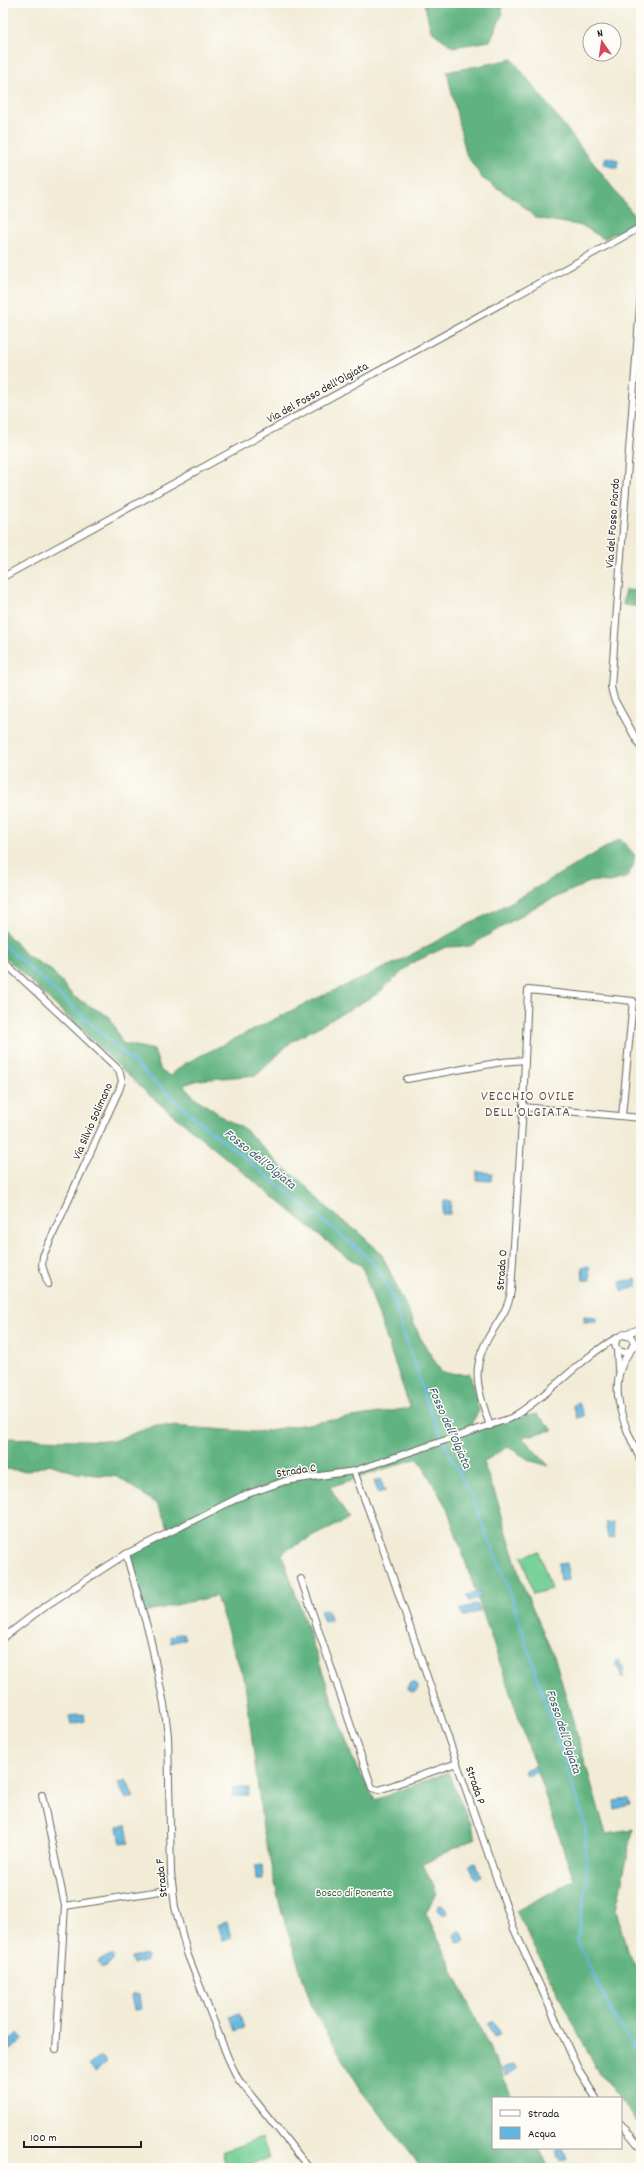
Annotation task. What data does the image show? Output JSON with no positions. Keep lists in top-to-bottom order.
{
  "streets": {
    "street": [
      "Via del Fosso dell'Olgiata",
      "Via del Fosso Piordo",
      "Via Silvio Solimano",
      "Strada O",
      "Strada C",
      "Strada P",
      "Strada F"
    ]
  },
  "crossings": [
    ["Strada O", "Strada C"],
    ["Strada C", "Strada P"],
    ["Strada C", "Strada F"]
  ],
  "districts": ["VECCHIO OVILE DELL'OLGIATA"],
  "water": ["Fosso dell’Olgiata"],
  "parks": ["Bosco di Ponente"],
  "legend": ["Strada", "Acqua"],
  "scale_bar": "100 m",
  "north": "top"
}
